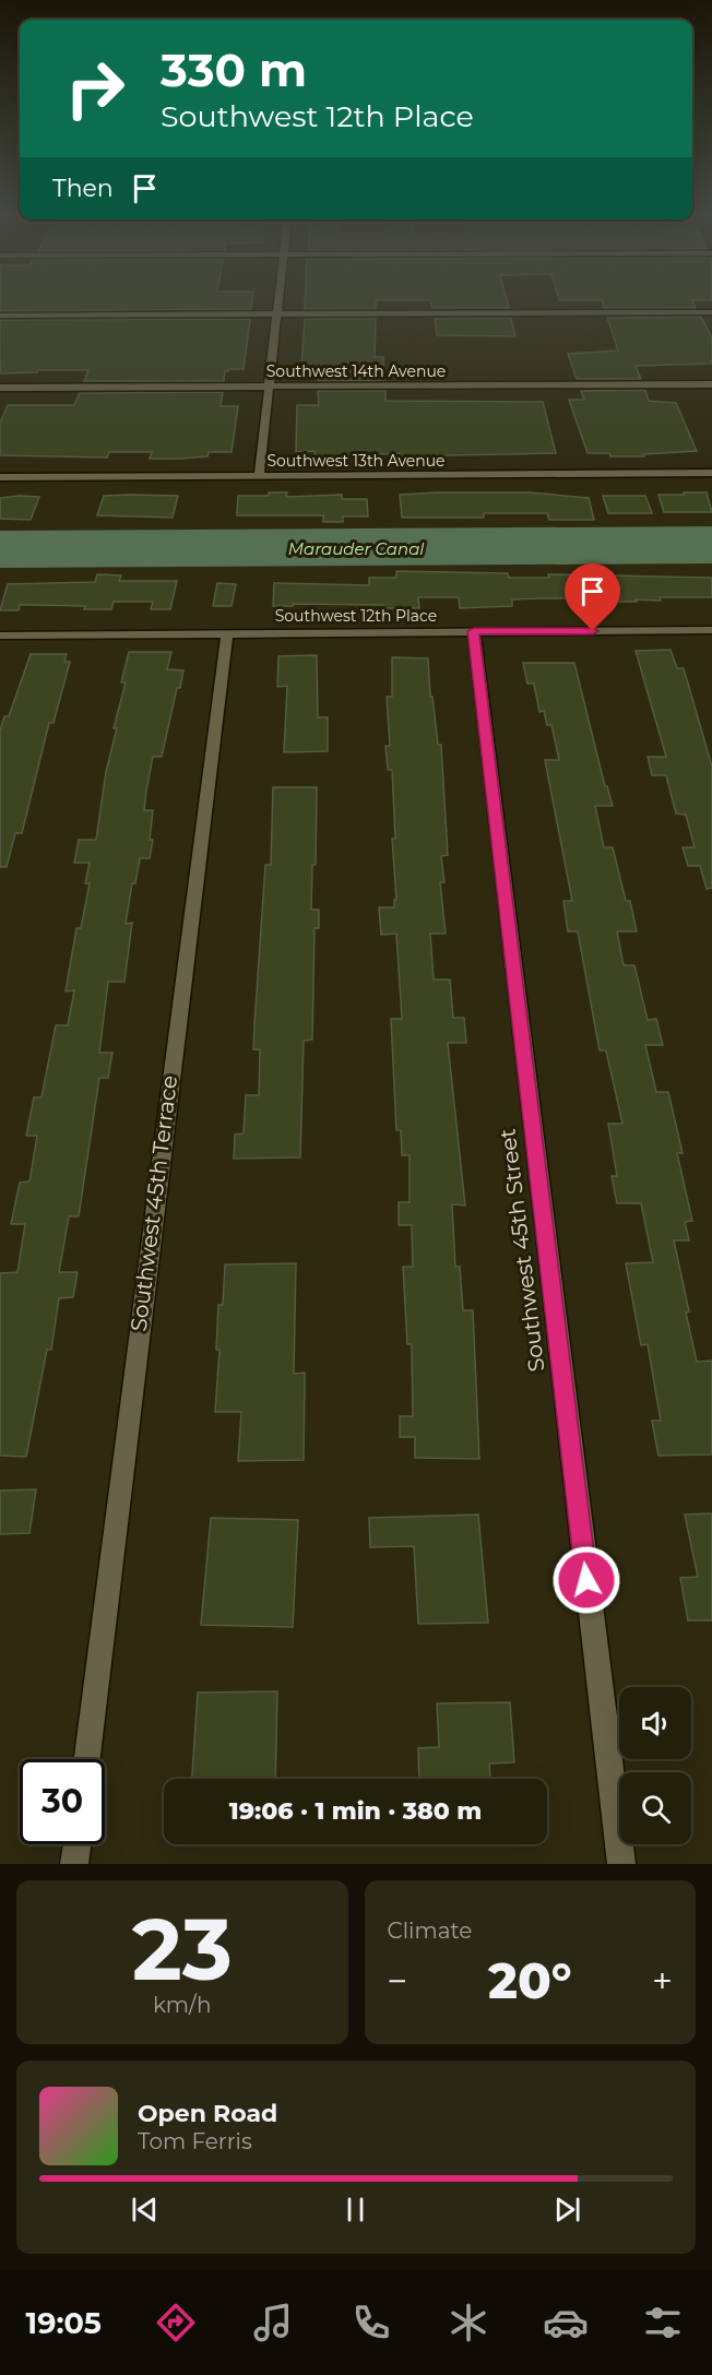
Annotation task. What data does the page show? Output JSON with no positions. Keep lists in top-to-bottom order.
{
  "streets": {
    "street": [
      "Southwest 14th Avenue",
      "Southwest 13th Avenue",
      "Southwest 12th Place",
      "Southwest 45th Terrace",
      "Southwest 45th Street"
    ]
  },
  "crossings": [
    ["Southwest 12th Place", "Southwest 45th Terrace"],
    ["Southwest 12th Place", "Southwest 45th Street"]
  ],
  "water": ["Marauder Canal"],
  "page": {
    "turn": ["330 m", "Southwest 12th Place"],
    "then": "Then",
    "limit": "30",
    "trip": "19:06 · 1 min · 380 m",
    "tile": [
      ["23", "km/h"],
      "Climate"
    ],
    "heat": ["−", "20°", "+"],
    "song": ["Open Road", "Tom Ferris"],
    "tabs": "19:05"
  }
}
